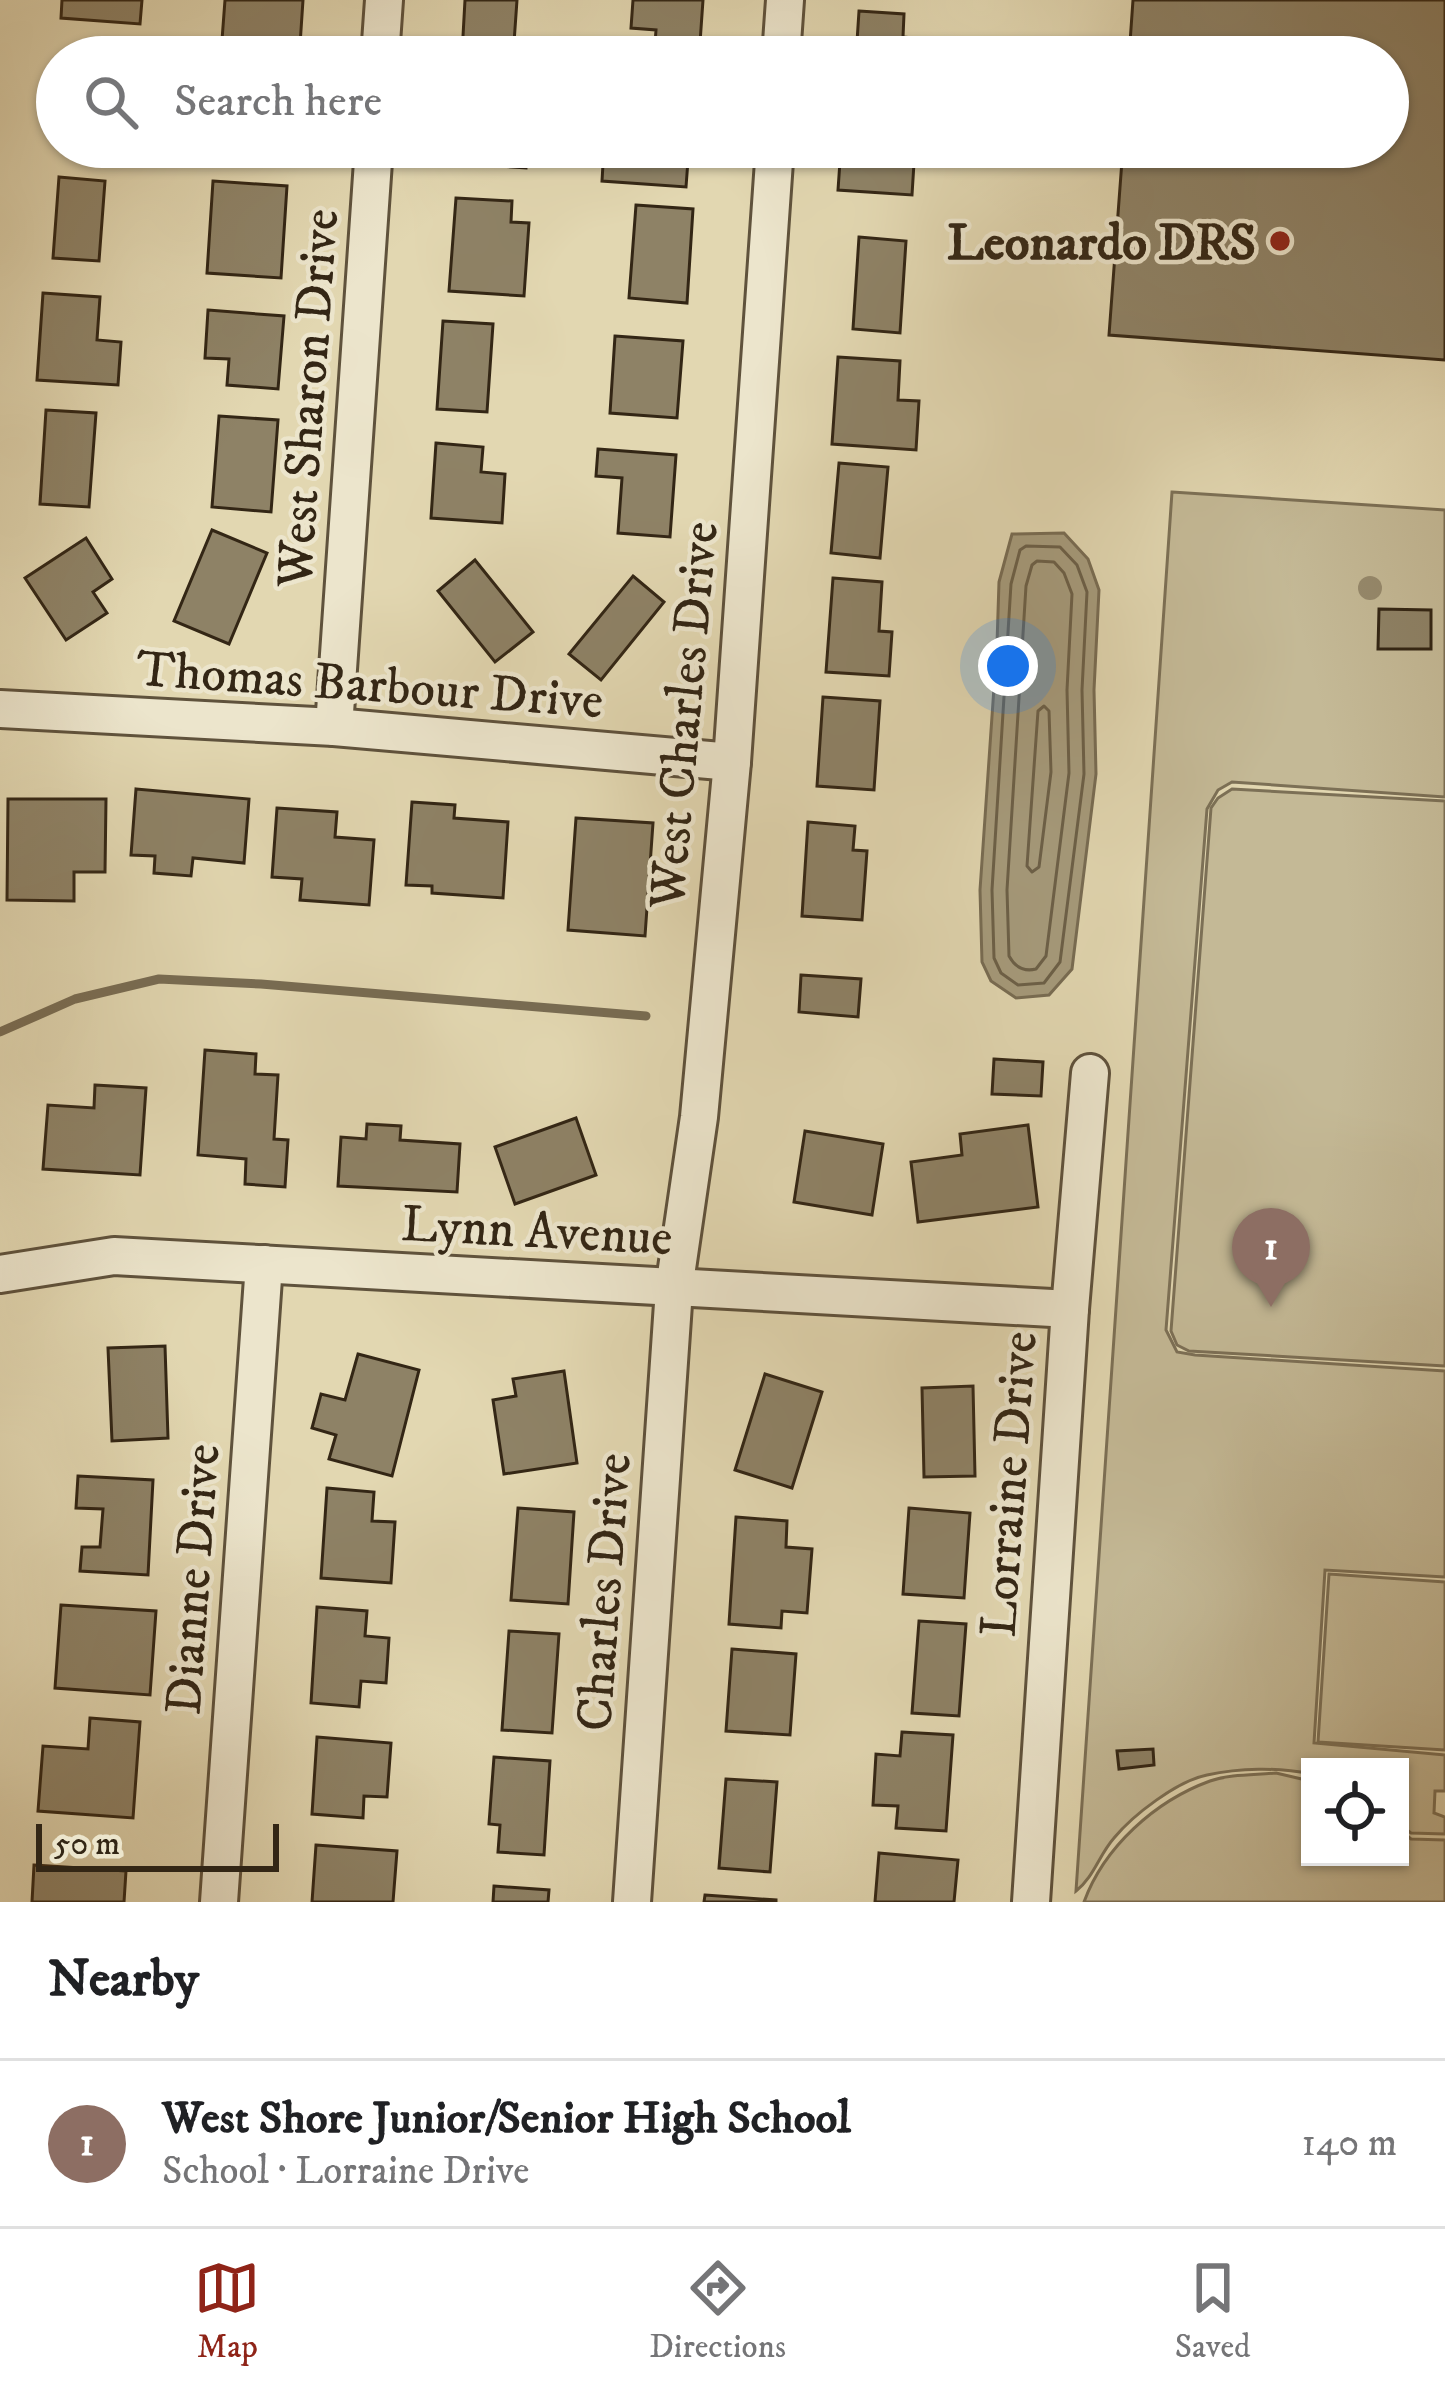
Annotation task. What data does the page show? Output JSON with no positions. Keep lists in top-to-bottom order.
{
  "streets": {
    "street": [
      "West Sharon Drive",
      "Thomas Barbour Drive",
      "West Charles Drive",
      "Lynn Avenue",
      "Lorraine Drive",
      "Dianne Drive",
      "Charles Drive"
    ]
  },
  "crossings": [
    ["West Sharon Drive", "Thomas Barbour Drive"],
    ["Thomas Barbour Drive", "West Charles Drive"],
    ["West Charles Drive", "Lynn Avenue"],
    ["West Charles Drive", "Charles Drive"],
    ["Lynn Avenue", "Lorraine Drive"],
    ["Lynn Avenue", "Dianne Drive"],
    ["Lynn Avenue", "Charles Drive"]
  ],
  "places": ["Leonardo DRS"],
  "scale_bar": "50 m",
  "page": {
    "search": "Search here",
    "pins": "1",
    "scale": "50 m",
    "heading": "Nearby",
    "list": [
      {
        "mark": "1",
        "name": "West Shore Junior/Senior High School",
        "note": "School · Lorraine Drive",
        "value": "140 m"
      }
    ],
    "nav": ["Map", "Directions", "Saved"]
  }
}
